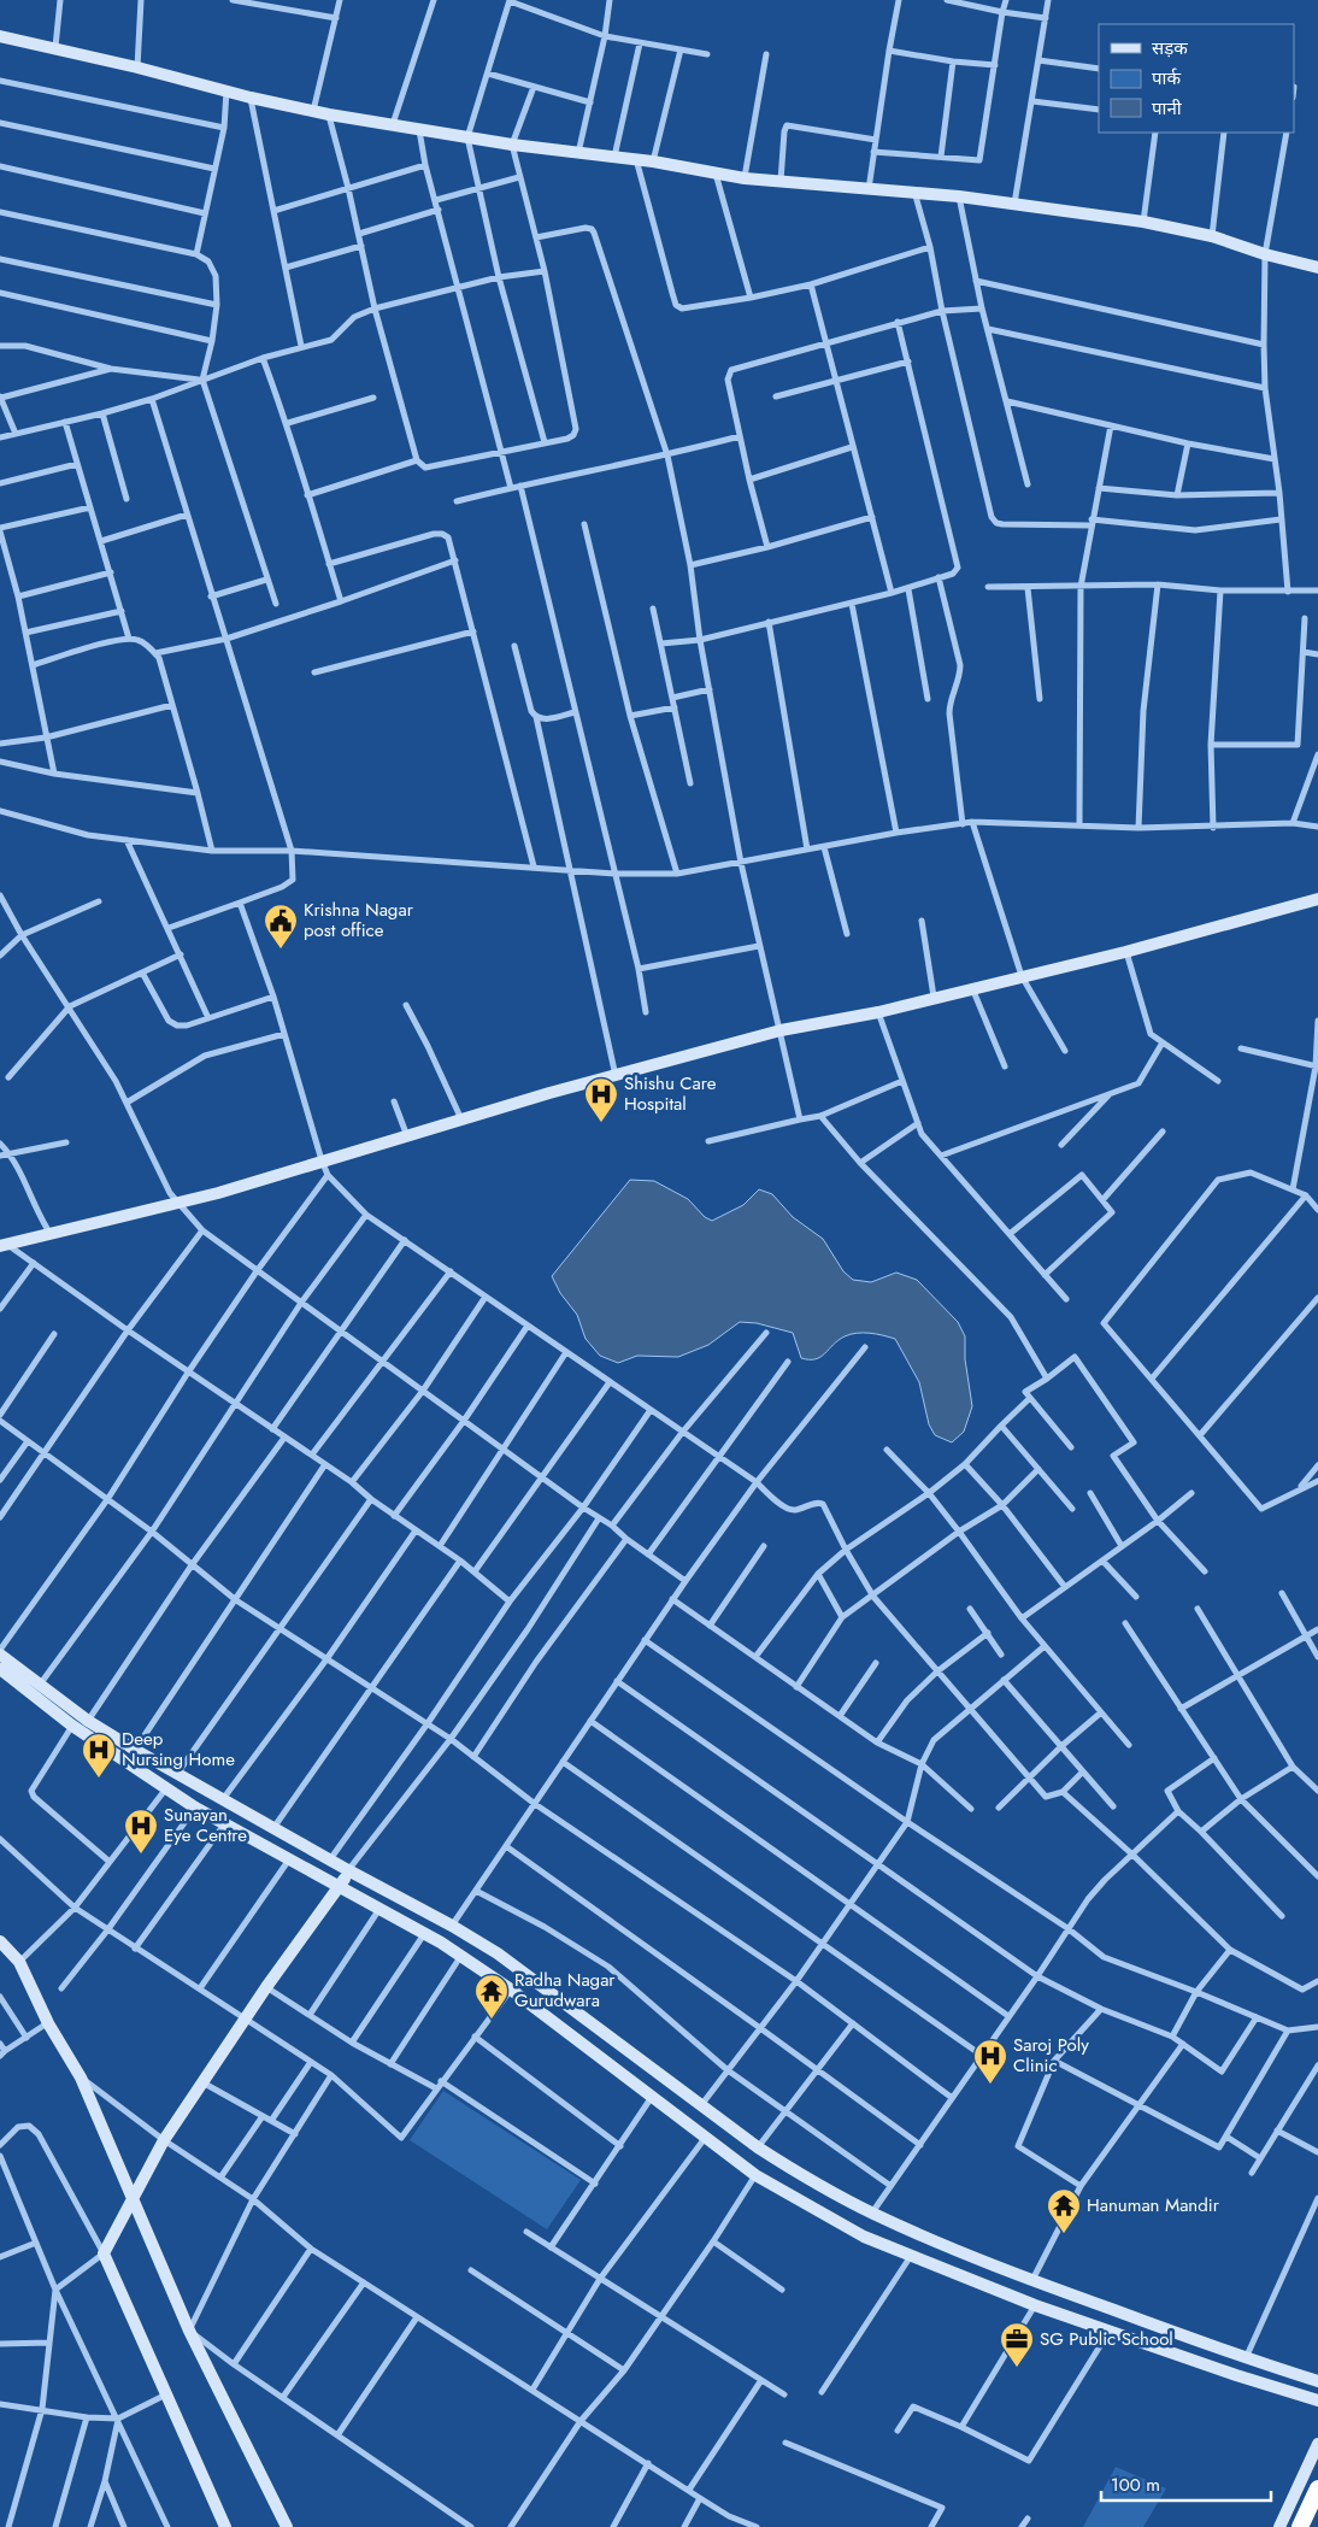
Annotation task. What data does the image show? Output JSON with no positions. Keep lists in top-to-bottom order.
{
  "places": {
    "public building": ["Krishna Nagar post office"],
    "hospital": [
      "Shishu Care Hospital",
      "Deep Nursing Home",
      "Sunayan Eye Centre",
      "Saroj Poly Clinic"
    ],
    "temple": ["Radha Nagar Gurudwara", "Hanuman Mandir"],
    "office": ["SG Public School"]
  },
  "legend": ["सड़क", "पार्क", "पानी"],
  "scale_bar": "100 m"
}
